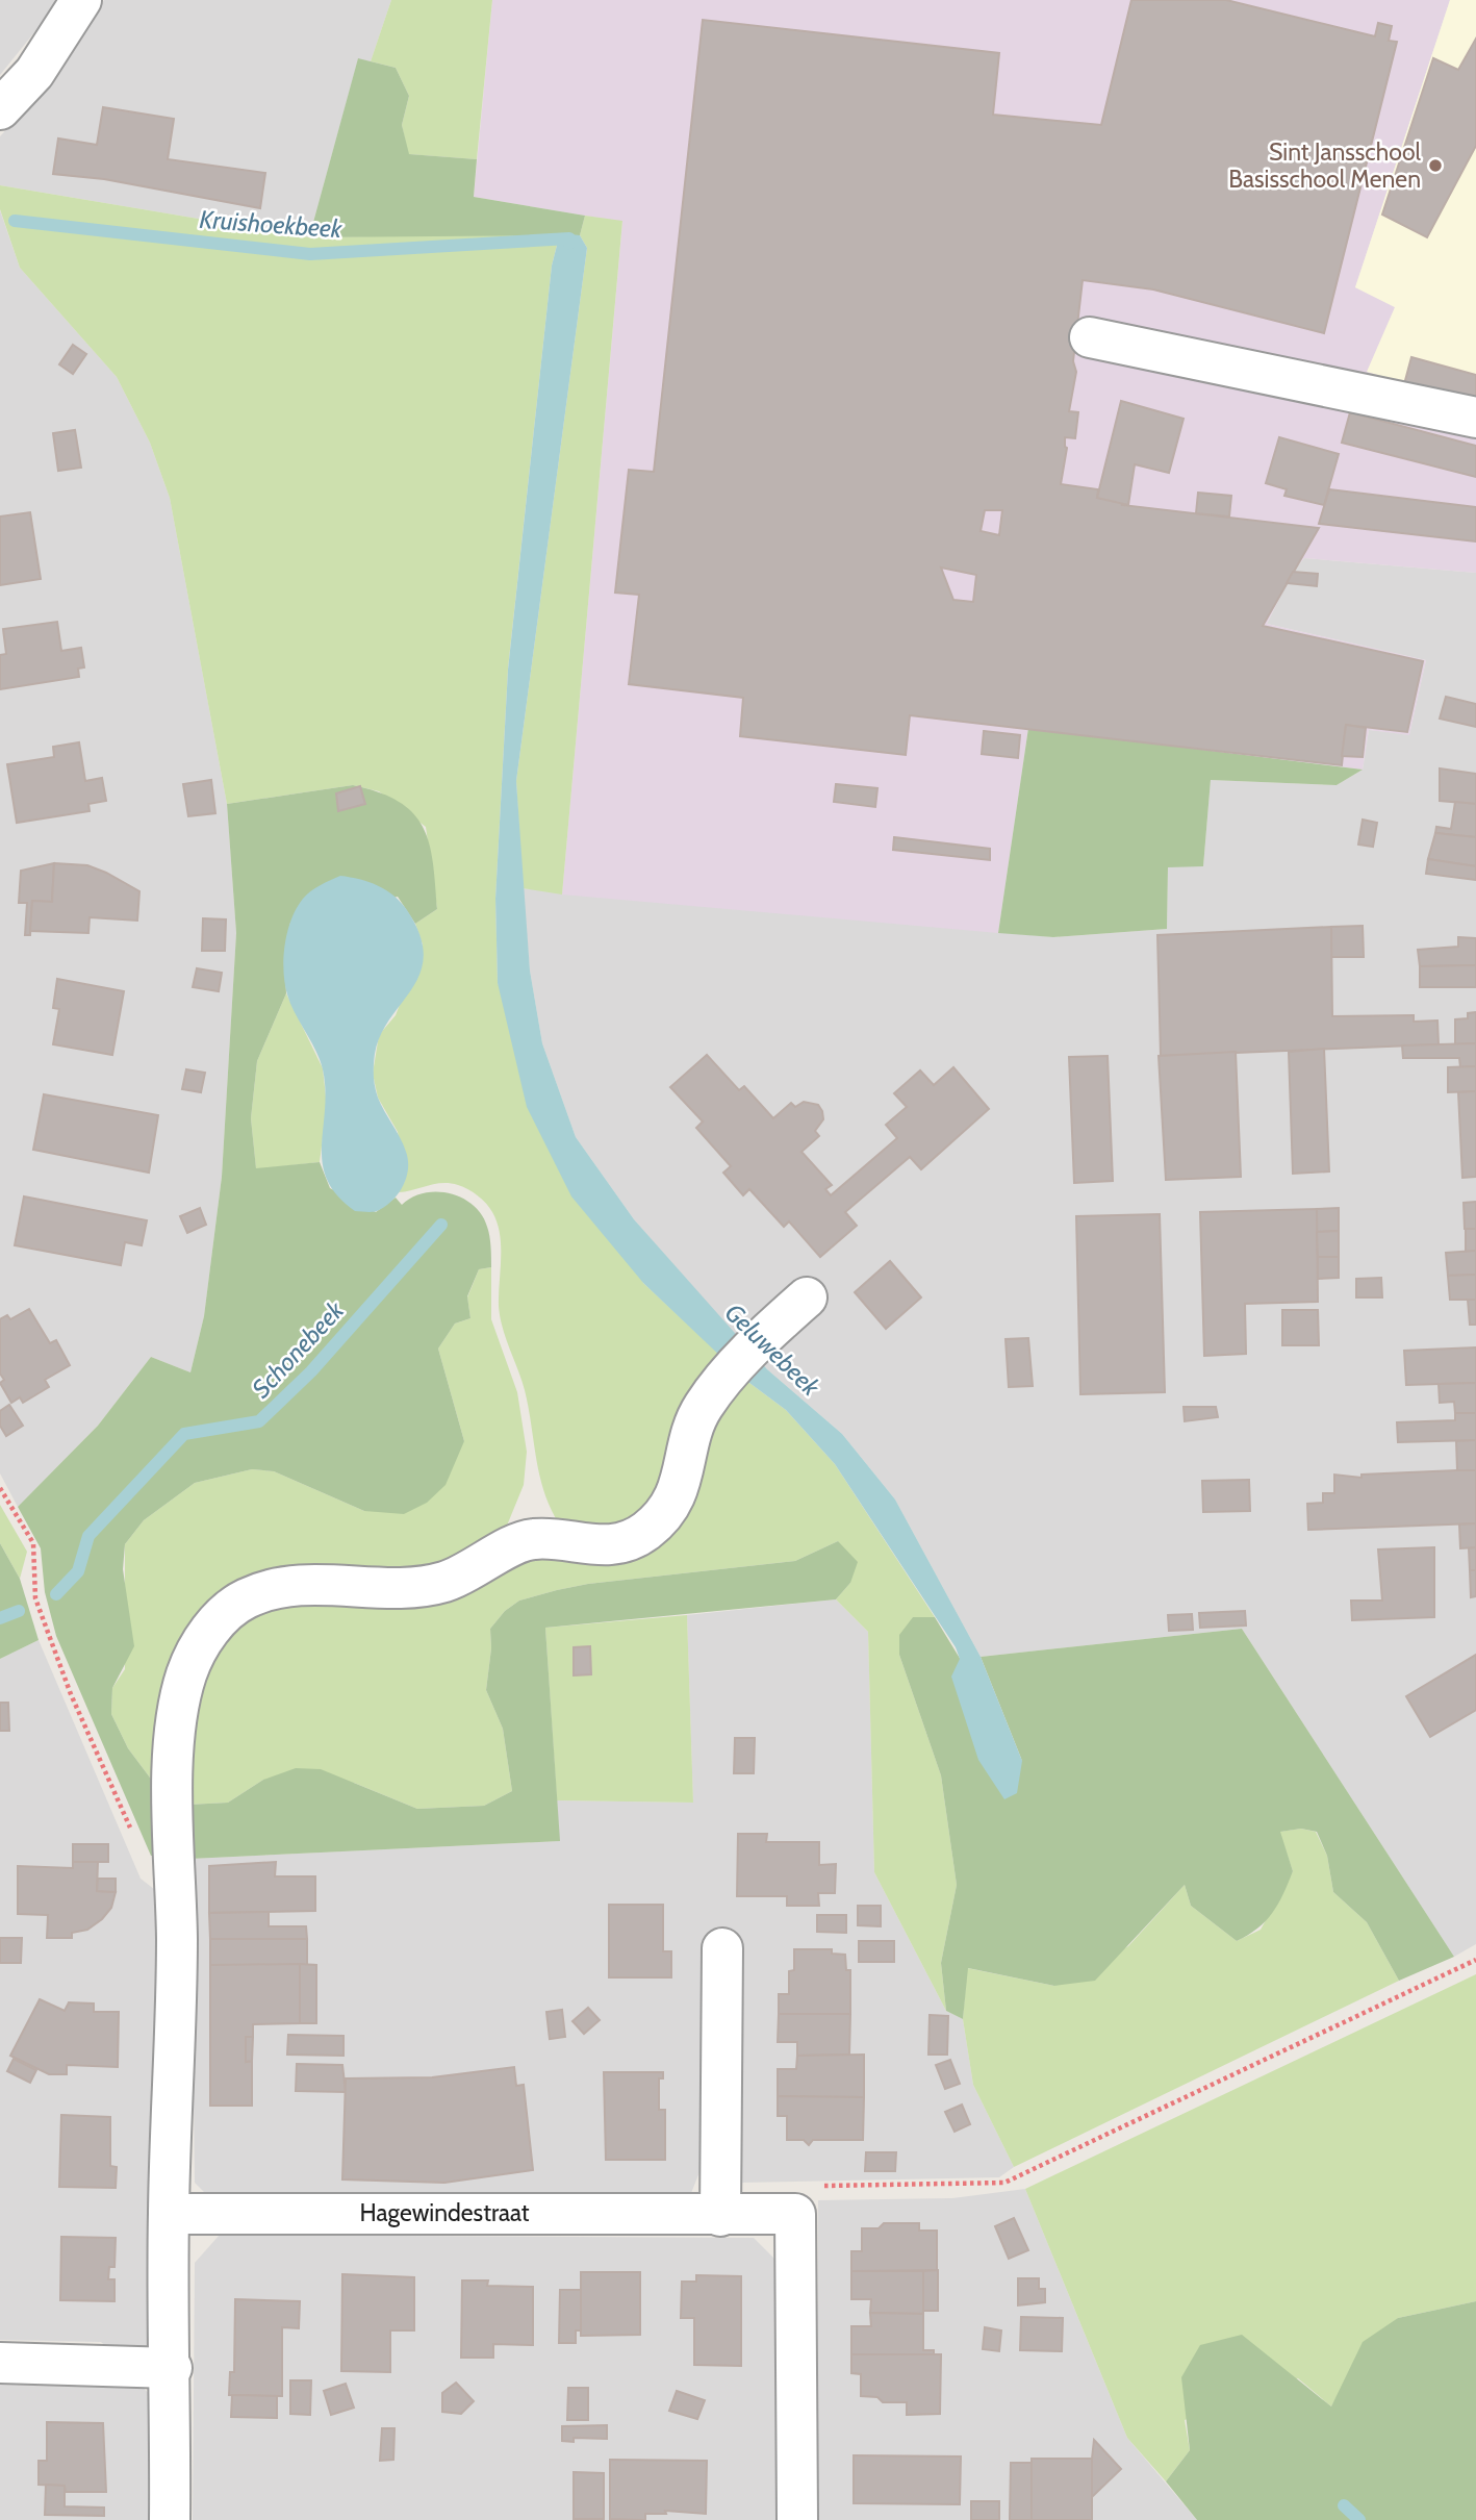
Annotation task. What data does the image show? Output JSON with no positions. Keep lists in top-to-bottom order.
{
  "streets": {
    "street": ["Hagewindestraat"]
  },
  "water": ["Kruishoekbeek", "Schonebeek", "Geluwebeek"],
  "places": ["Sint Jansschool Basisschool Menen"]
}
